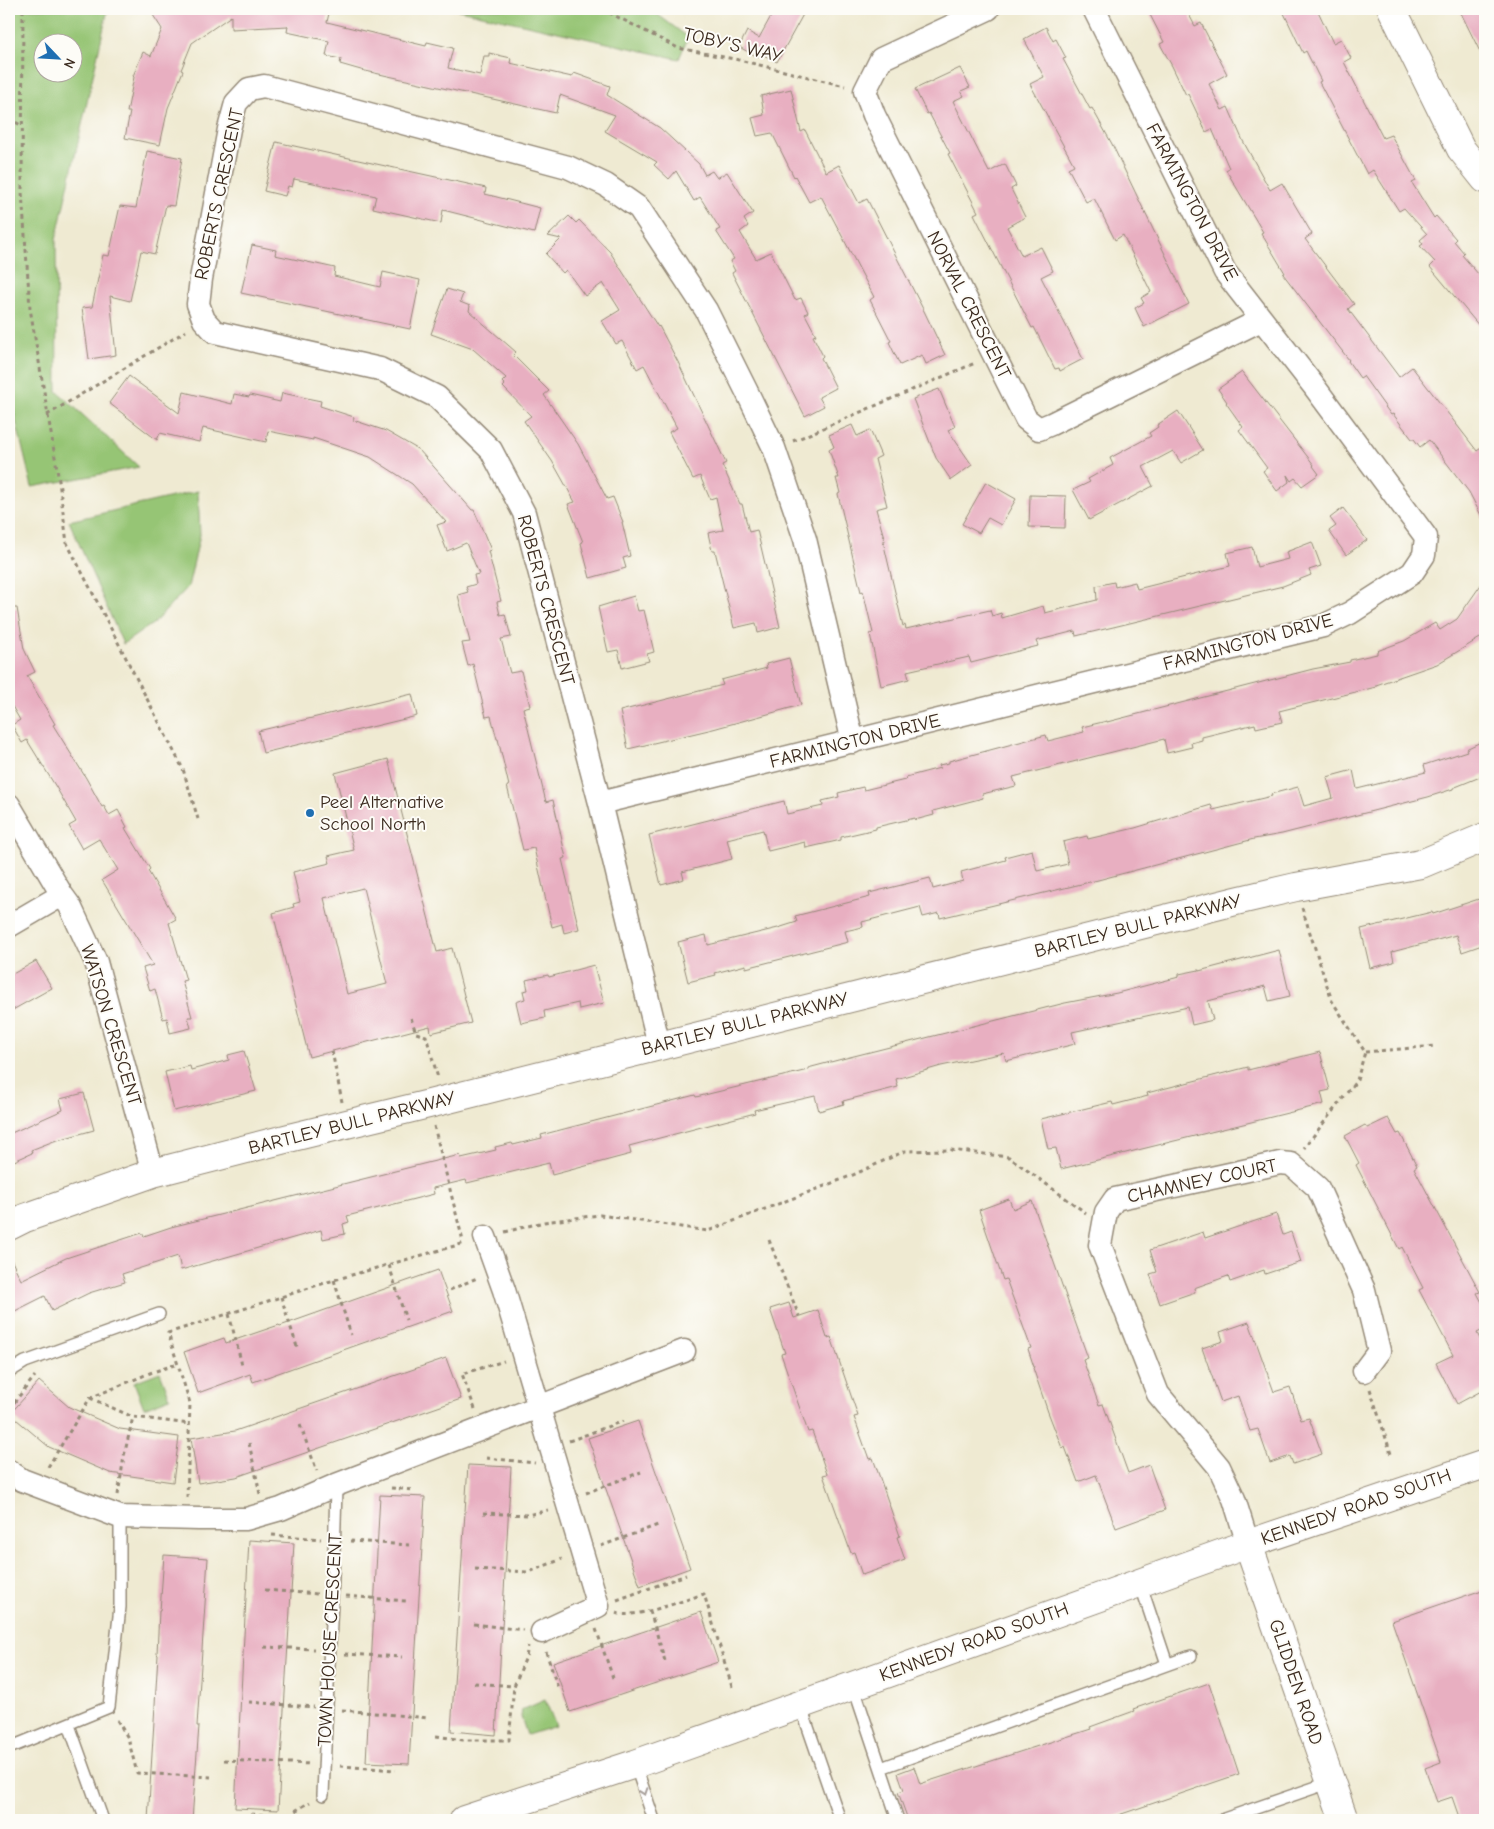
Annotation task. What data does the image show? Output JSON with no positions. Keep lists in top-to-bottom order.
{
  "streets": {
    "street": [
      "ROBERTS CRESCENT",
      "FARMINGTON DRIVE",
      "NORVAL CRESCENT",
      "BARTLEY BULL PARKWAY",
      "WATSON CRESCENT",
      "CHAMNEY COURT",
      "KENNEDY ROAD SOUTH",
      "GLIDDEN ROAD"
    ],
    "lane": ["TOWN HOUSE CRESCENT"],
    "path": ["TOBY'S WAY"]
  },
  "crossings": [
    ["TOBY'S WAY", "NORVAL CRESCENT"],
    ["ROBERTS CRESCENT", "FARMINGTON DRIVE"],
    ["ROBERTS CRESCENT", "BARTLEY BULL PARKWAY"],
    ["FARMINGTON DRIVE", "NORVAL CRESCENT"],
    ["BARTLEY BULL PARKWAY", "WATSON CRESCENT"],
    ["CHAMNEY COURT", "KENNEDY ROAD SOUTH"],
    ["CHAMNEY COURT", "GLIDDEN ROAD"],
    ["KENNEDY ROAD SOUTH", "GLIDDEN ROAD"]
  ],
  "places": ["Peel Alternative School North"],
  "north": "bottom right"
}
